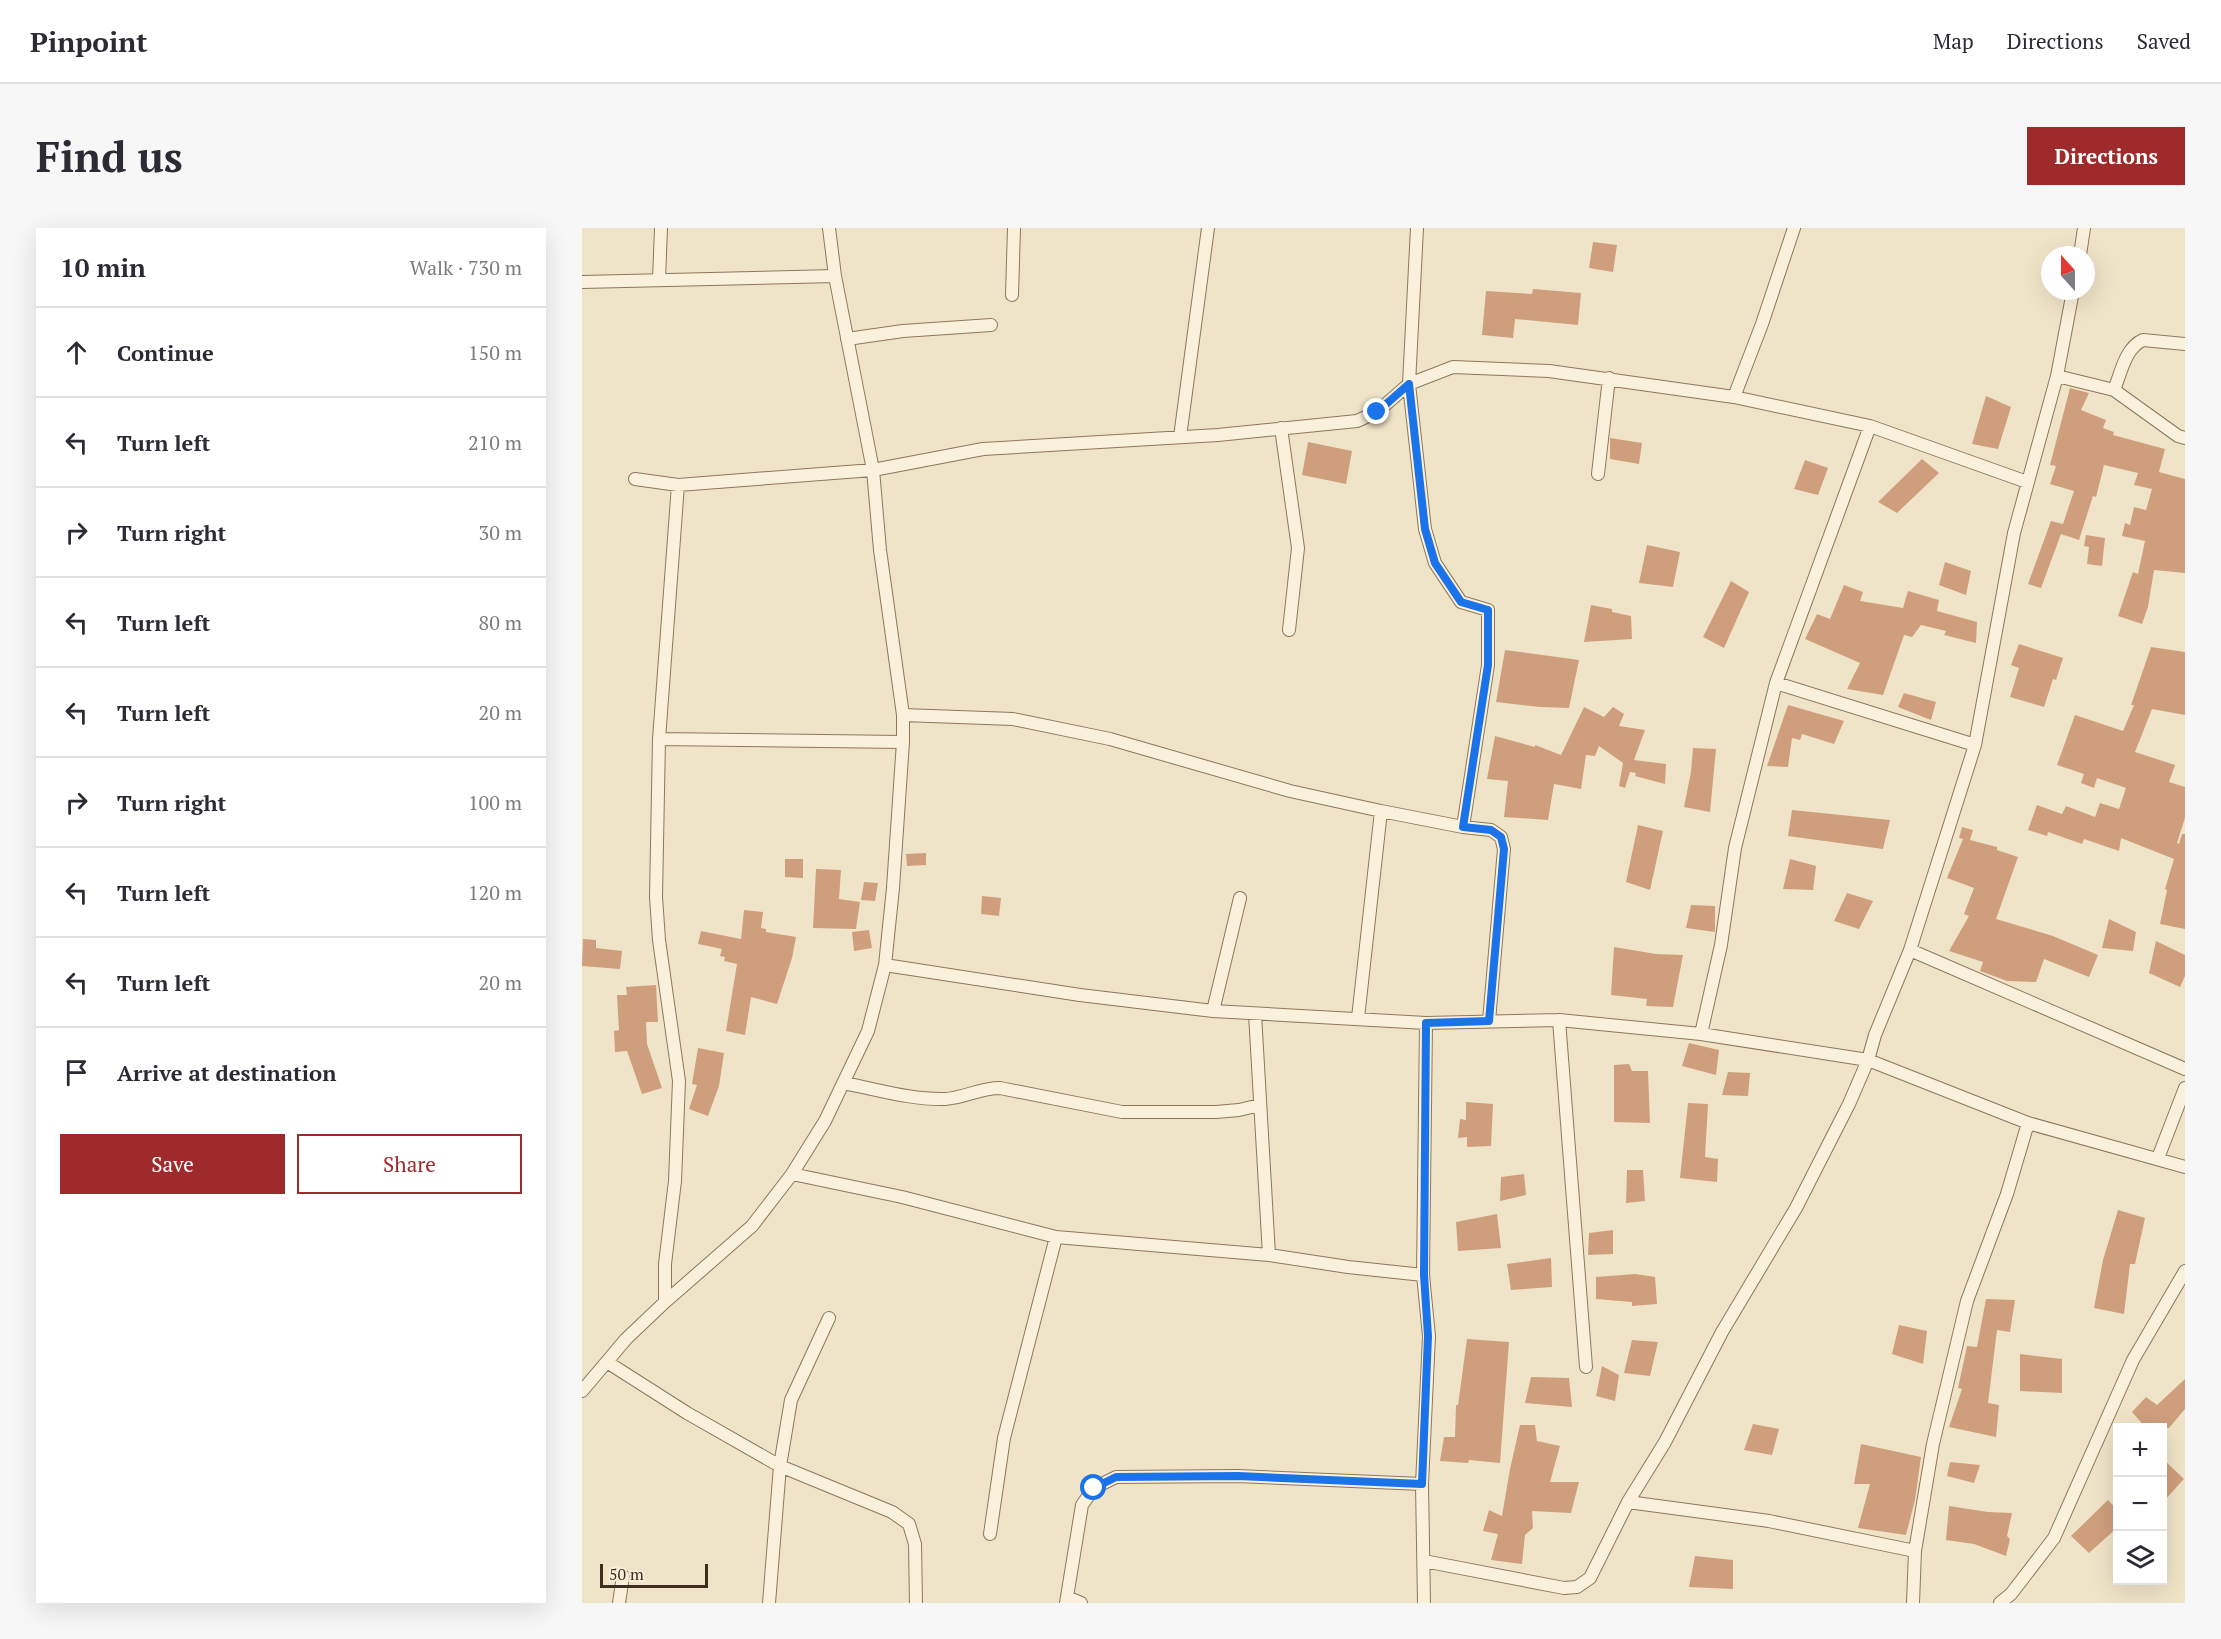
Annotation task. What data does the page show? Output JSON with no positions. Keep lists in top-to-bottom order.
{
  "scale_bar": "50 m",
  "north": "top",
  "page": {
    "header": "Pinpoint",
    "nav": ["Map", "Directions", "Saved"],
    "buttons": [
      "Directions",
      ["Save", "Share"]
    ],
    "title": "Find us",
    "heading": ["10 min", "Walk · 730 m"],
    "list": [
      ["Continue", "150 m"],
      ["Turn left", "210 m"],
      ["Turn right", "30 m"],
      ["Turn left", "80 m"],
      ["Turn left", "20 m"],
      ["Turn right", "100 m"],
      ["Turn left", "120 m"],
      ["Turn left", "20 m"],
      "Arrive at destination"
    ],
    "map_buttons": ["+", "−"],
    "scale": "50 m"
  }
}
